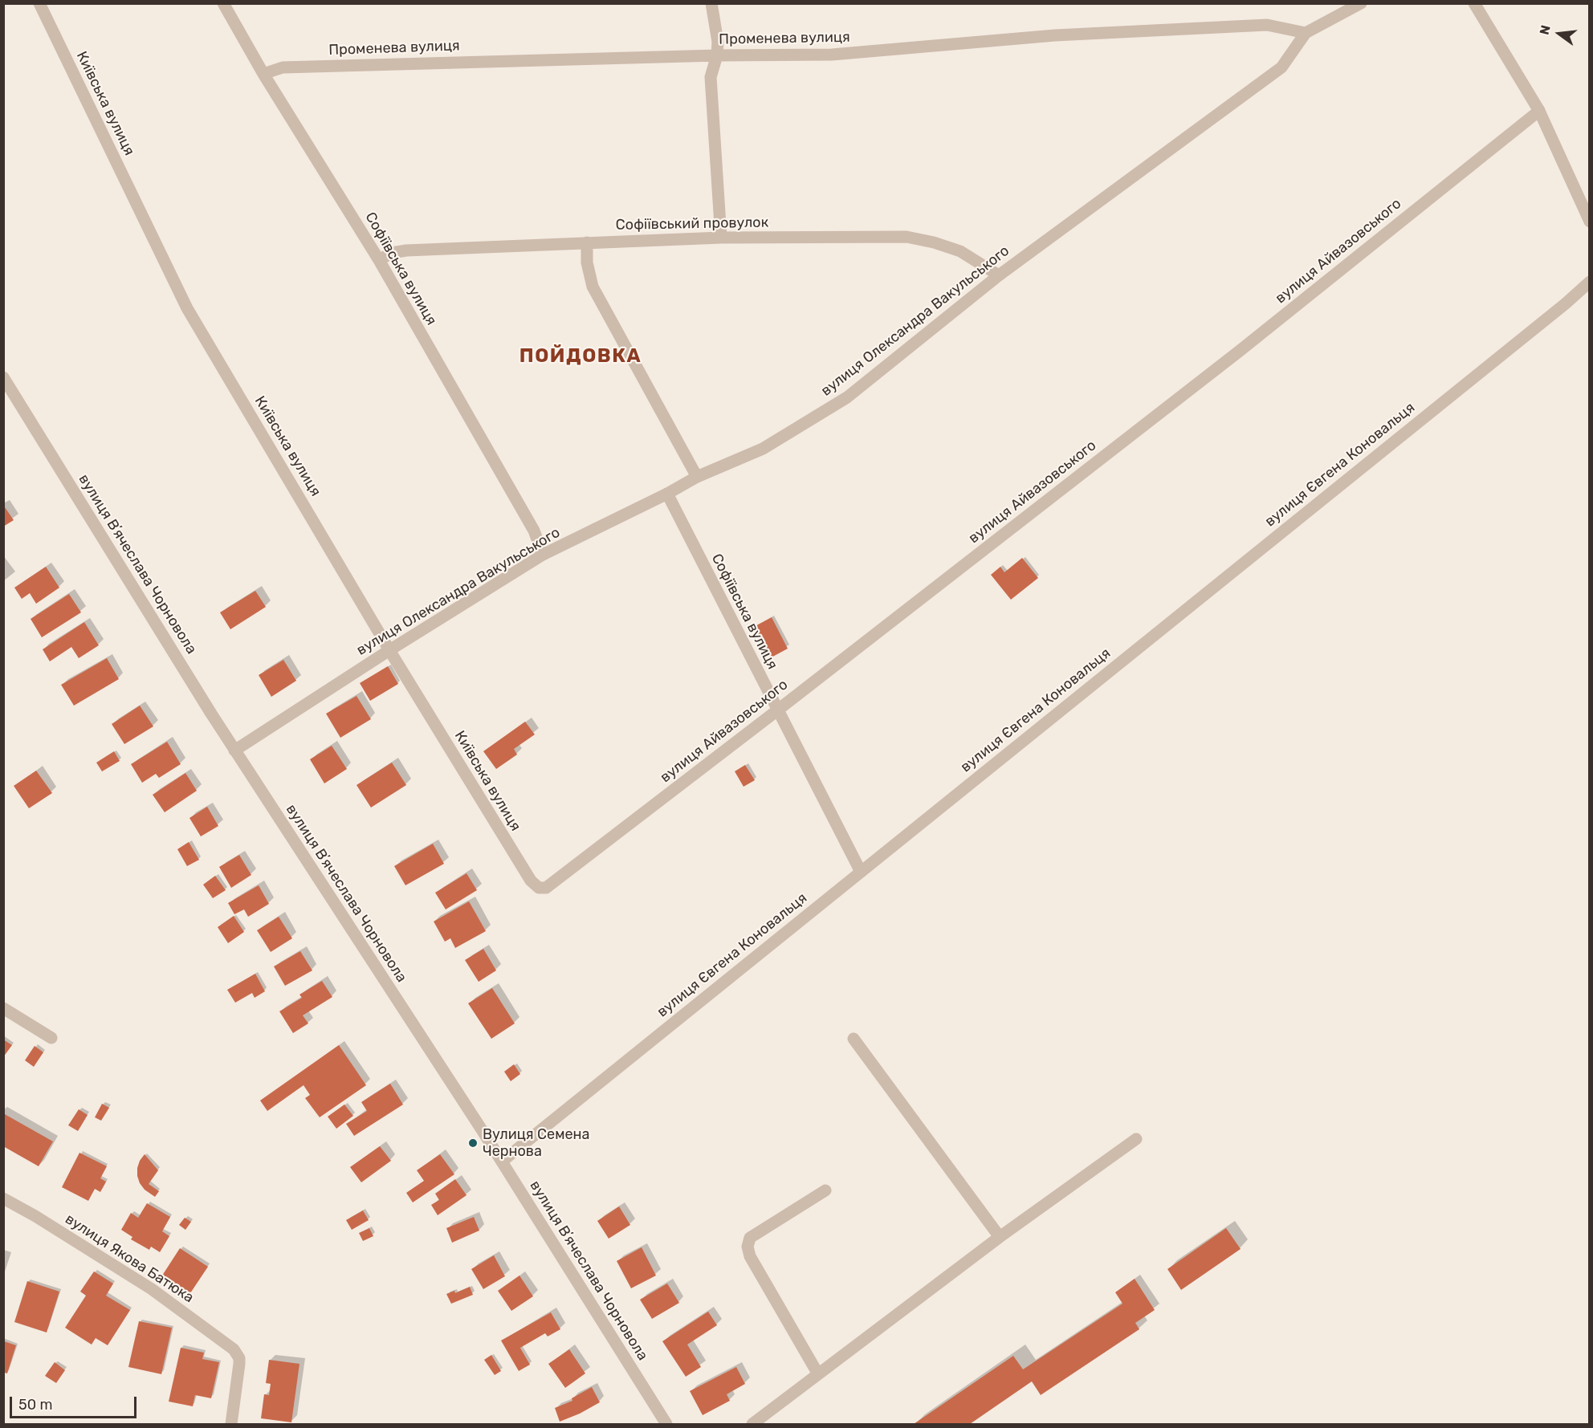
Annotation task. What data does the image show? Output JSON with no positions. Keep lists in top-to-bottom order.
{
  "streets": {
    "street": [
      "Променева вулиця",
      "Київська вулиця",
      "Софіївський провулок",
      "вулиця Айвазовського",
      "Софіївська вулиця",
      "вулиця Олександра Вакульського",
      "вулиця Євгена Коновальця",
      "вулиця Вʼячеслава Чорновола",
      "вулиця Якова Батюка"
    ]
  },
  "crossings": [
    ["Променева вулиця", "Софіївська вулиця"],
    ["Променева вулиця", "вулиця Олександра Вакульського"],
    ["Київська вулиця", "вулиця Айвазовського"],
    ["Київська вулиця", "вулиця Олександра Вакульського"],
    ["Софіївський провулок", "Софіївська вулиця"],
    ["Софіївський провулок", "вулиця Олександра Вакульського"],
    ["вулиця Айвазовського", "Софіївська вулиця"],
    ["Софіївська вулиця", "вулиця Олександра Вакульського"],
    ["Софіївська вулиця", "вулиця Євгена Коновальця"],
    ["вулиця Олександра Вакульського", "вулиця Вʼячеслава Чорновола"],
    ["вулиця Євгена Коновальця", "вулиця Вʼячеслава Чорновола"]
  ],
  "districts": ["ПОЙДОВКА"],
  "places": ["Вулиця Семена Чернова"],
  "scale_bar": "50 m",
  "north": "left"
}
